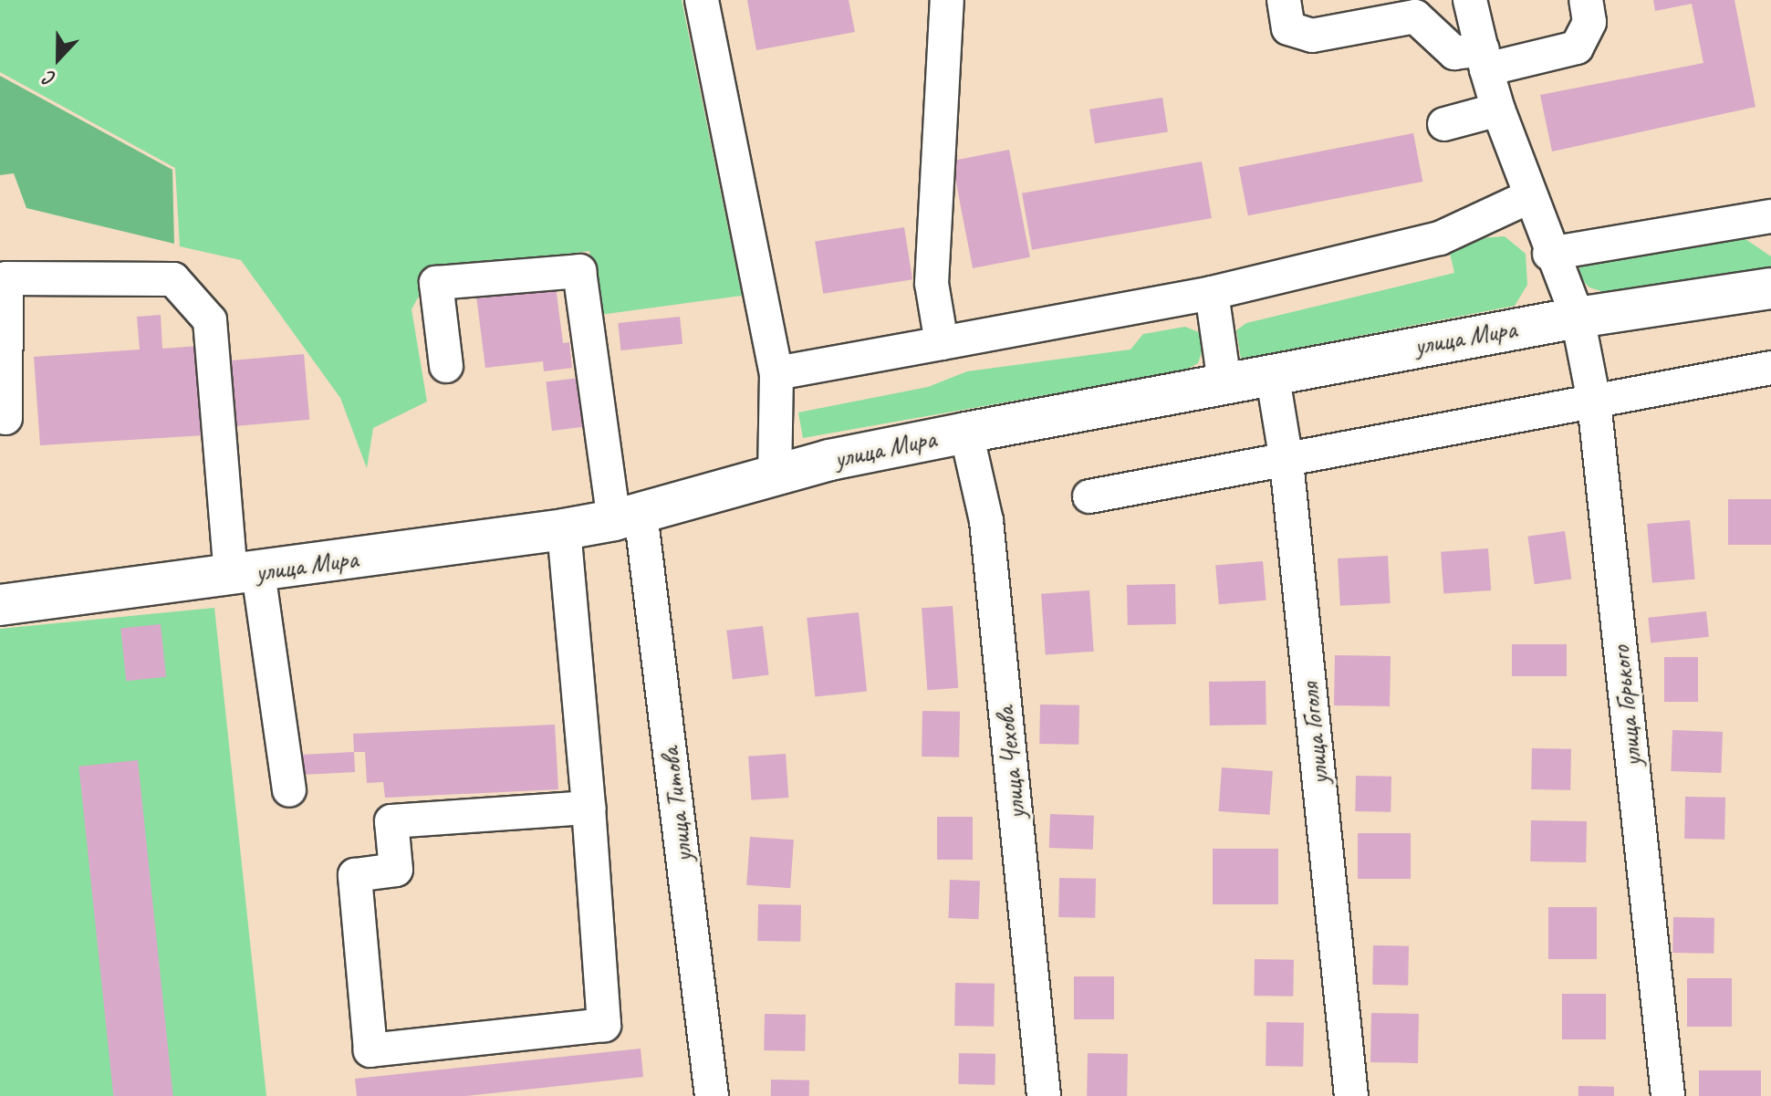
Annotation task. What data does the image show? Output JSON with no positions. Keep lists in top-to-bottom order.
{
  "streets": {
    "main road": ["улица Мира"],
    "street": [
      "улица Горького",
      "улица Гоголя",
      "улица Чехова",
      "улица Титова"
    ]
  },
  "crossings": [
    ["улица Мира", "улица Горького"],
    ["улица Мира", "улица Гоголя"],
    ["улица Мира", "улица Чехова"],
    ["улица Мира", "улица Титова"]
  ],
  "north": "bottom"
}
